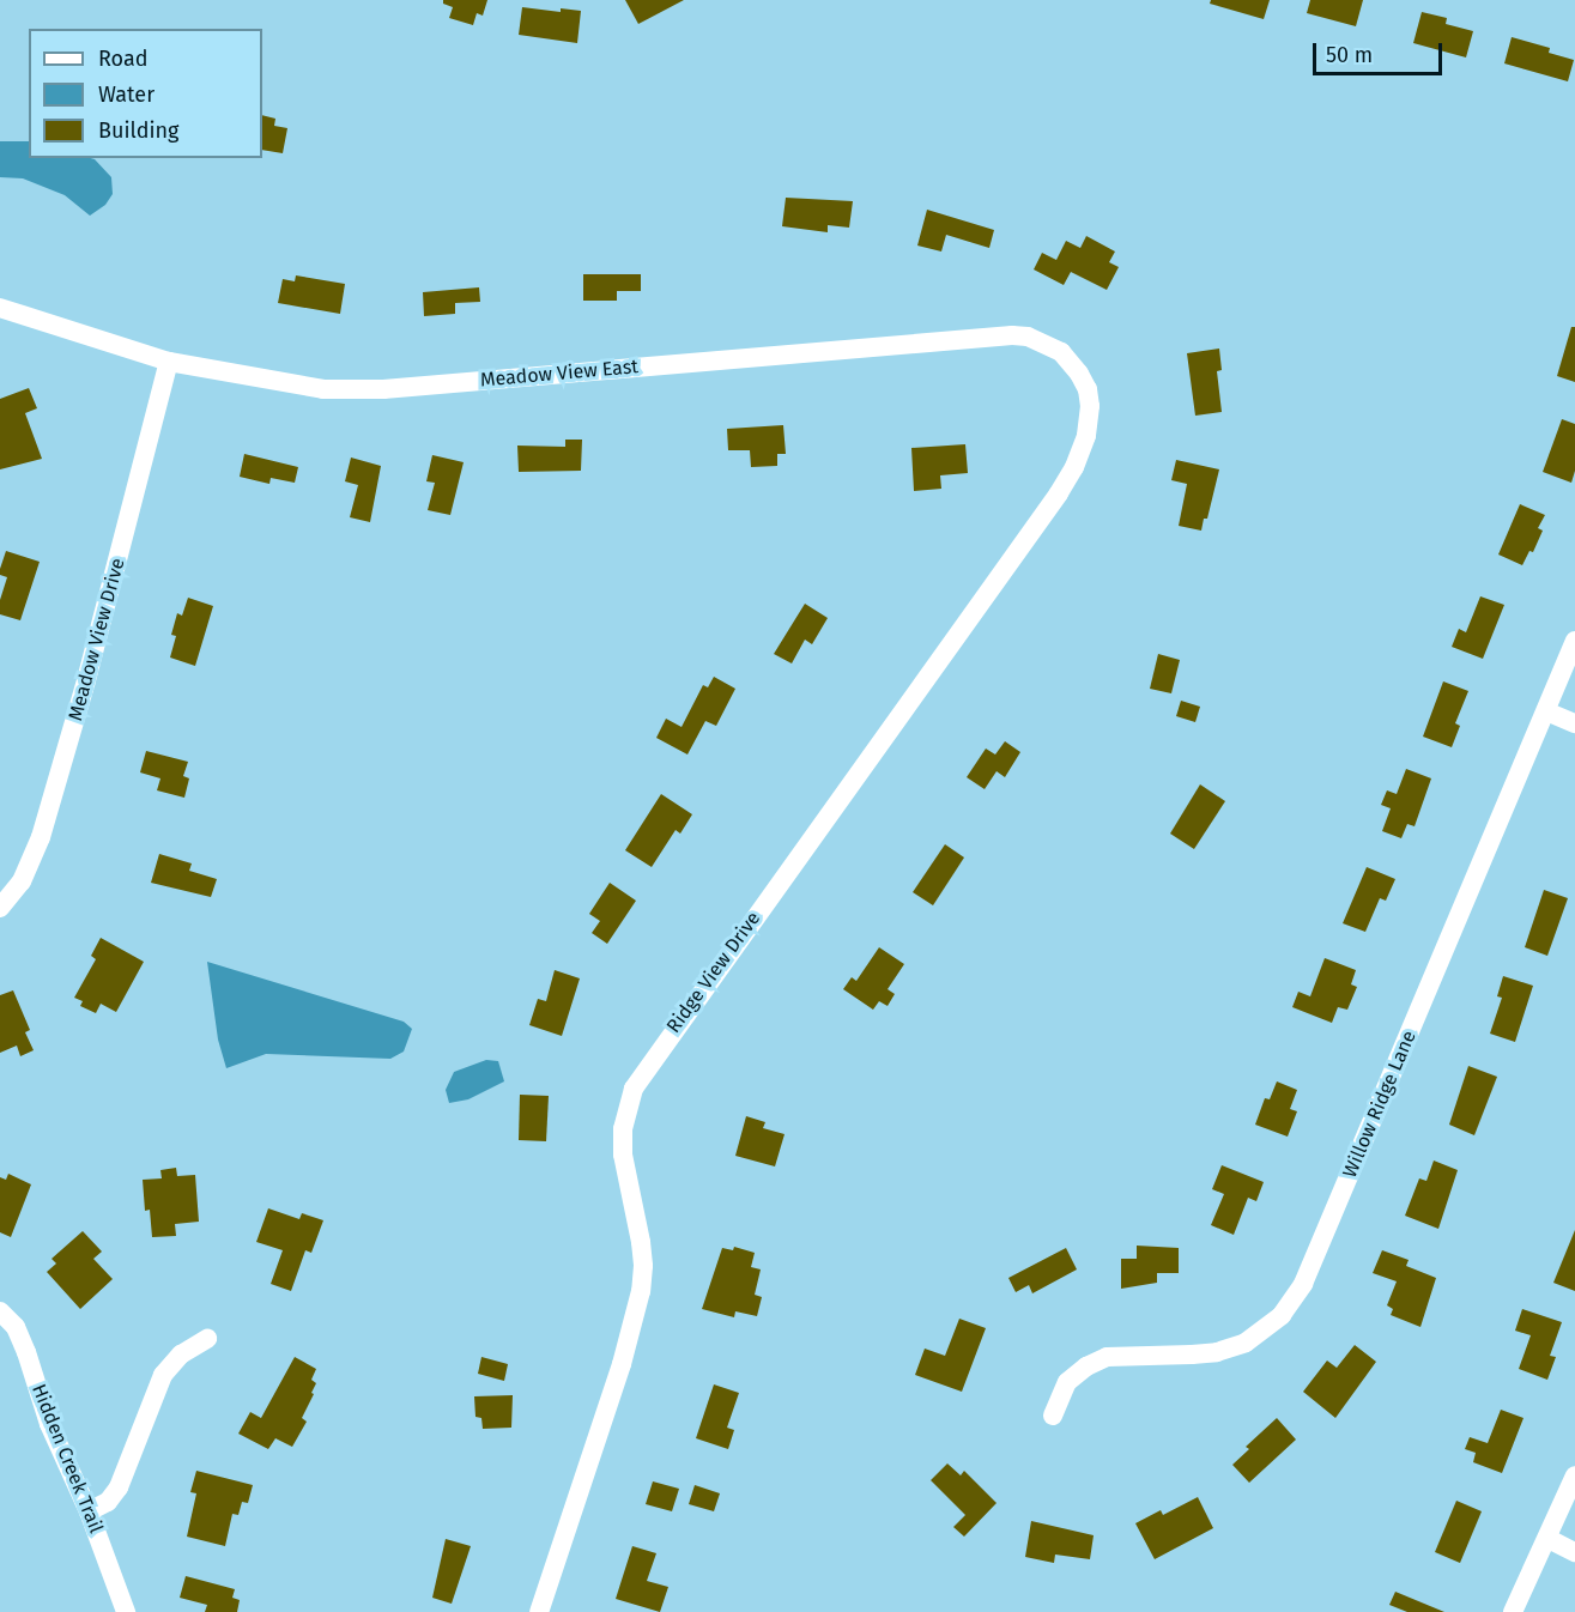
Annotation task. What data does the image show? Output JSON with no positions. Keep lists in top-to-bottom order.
{
  "streets": {
    "street": [
      "Meadow View East",
      "Meadow View Drive",
      "Ridge View Drive",
      "Willow Ridge Lane",
      "Hidden Creek Trail"
    ]
  },
  "crossings": [
    ["Meadow View East", "Meadow View Drive"],
    ["Meadow View East", "Ridge View Drive"]
  ],
  "legend": ["Road", "Water", "Building"],
  "scale_bar": "50 m"
}
